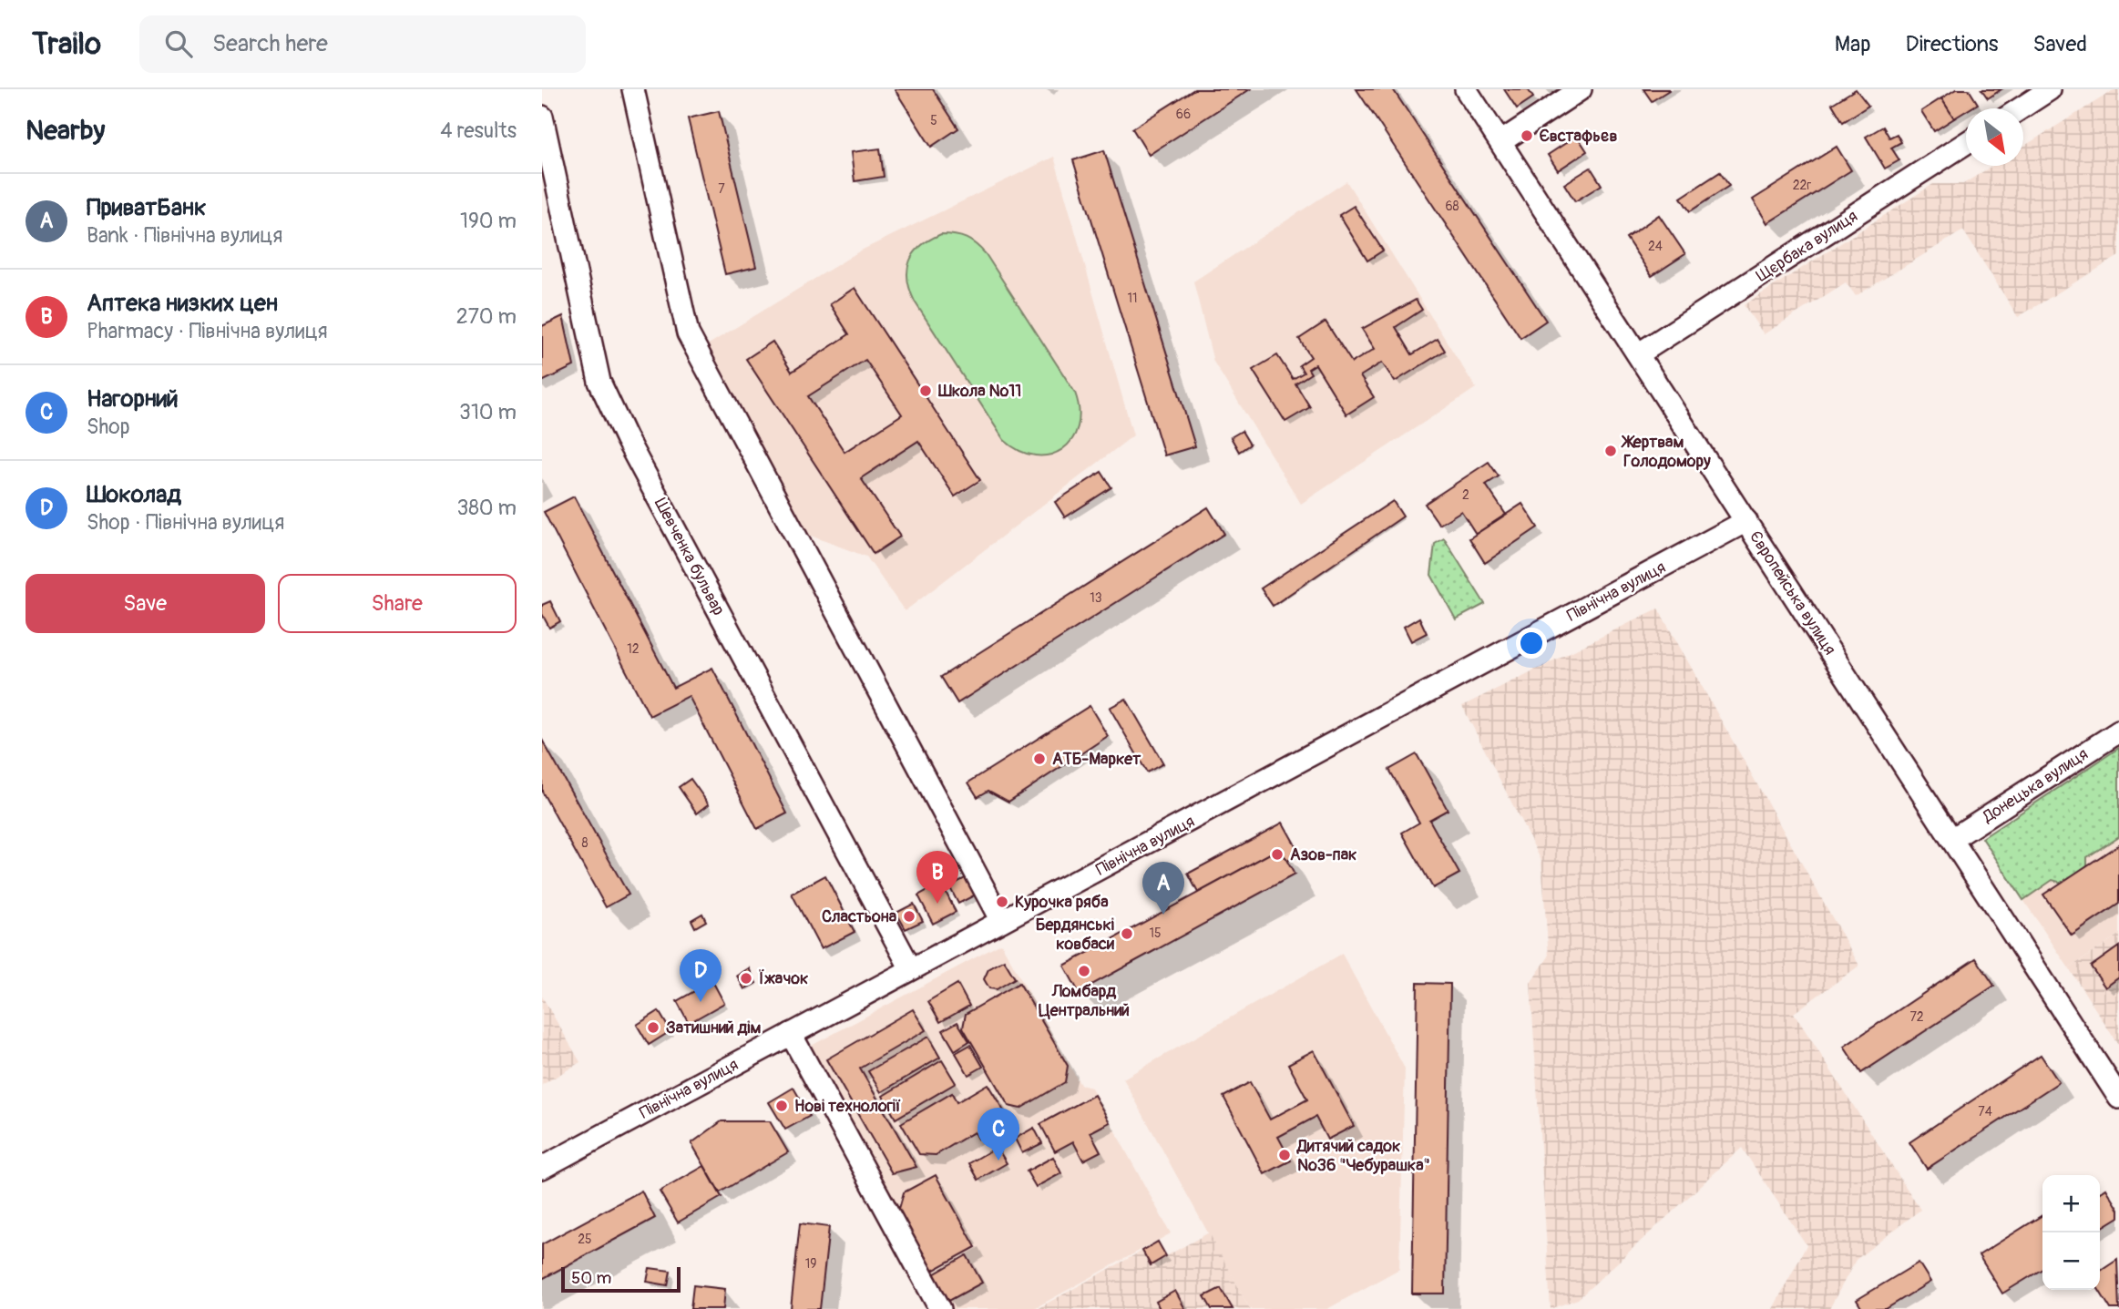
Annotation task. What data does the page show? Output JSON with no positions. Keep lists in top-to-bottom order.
{
  "streets": {
    "street": [
      "Щєрбака вулиця",
      "Шевченка бульвар",
      "Північна вулиця",
      "Європейська вулиця",
      "Донецька вулиця"
    ]
  },
  "crossings": [
    ["Щєрбака вулиця", "Європейська вулиця"],
    ["Шевченка бульвар", "Північна вулиця"],
    ["Північна вулиця", "Європейська вулиця"],
    ["Європейська вулиця", "Донецька вулиця"]
  ],
  "places": [
    "Євстафьєв",
    "Школа №11",
    "Жертвам Голодомору",
    "АТБ-Маркет",
    "Азов-пак",
    "Курочка ряба",
    "Сластьона",
    "Бердянські ковбаси",
    "Ломбард Центральний",
    "Їжачок",
    "Затишний дім",
    "Нові технології",
    "Дитячий садок №36 \"Чебурашка\""
  ],
  "house_numbers": [
    "66",
    "5",
    "22г",
    "7",
    "68",
    "24",
    "11",
    "2",
    "13",
    "12",
    "8",
    "15",
    "72",
    "74",
    "25",
    "19"
  ],
  "scale_bar": "50 m",
  "north": "bottom right",
  "page": {
    "header": "Trailo",
    "search": "Search here",
    "nav": ["Map", "Directions", "Saved"],
    "heading": ["Nearby", "4 results"],
    "list": [
      {
        "mark": "A",
        "name": "ПриватБанк",
        "note": "Bank · Північна вулиця",
        "value": "190 m"
      },
      {
        "mark": "B",
        "name": "Аптека низких цен",
        "note": "Pharmacy · Північна вулиця",
        "value": "270 m"
      },
      {
        "mark": "C",
        "name": "Нагорний",
        "note": "Shop",
        "value": "310 m"
      },
      {
        "mark": "D",
        "name": "Шоколад",
        "note": "Shop · Північна вулиця",
        "value": "380 m"
      }
    ],
    "buttons": ["Save", "Share"],
    "pins": [
      "B",
      "A",
      "D",
      "C"
    ],
    "map_buttons": ["+", "−"],
    "scale": "50 m"
  }
}
